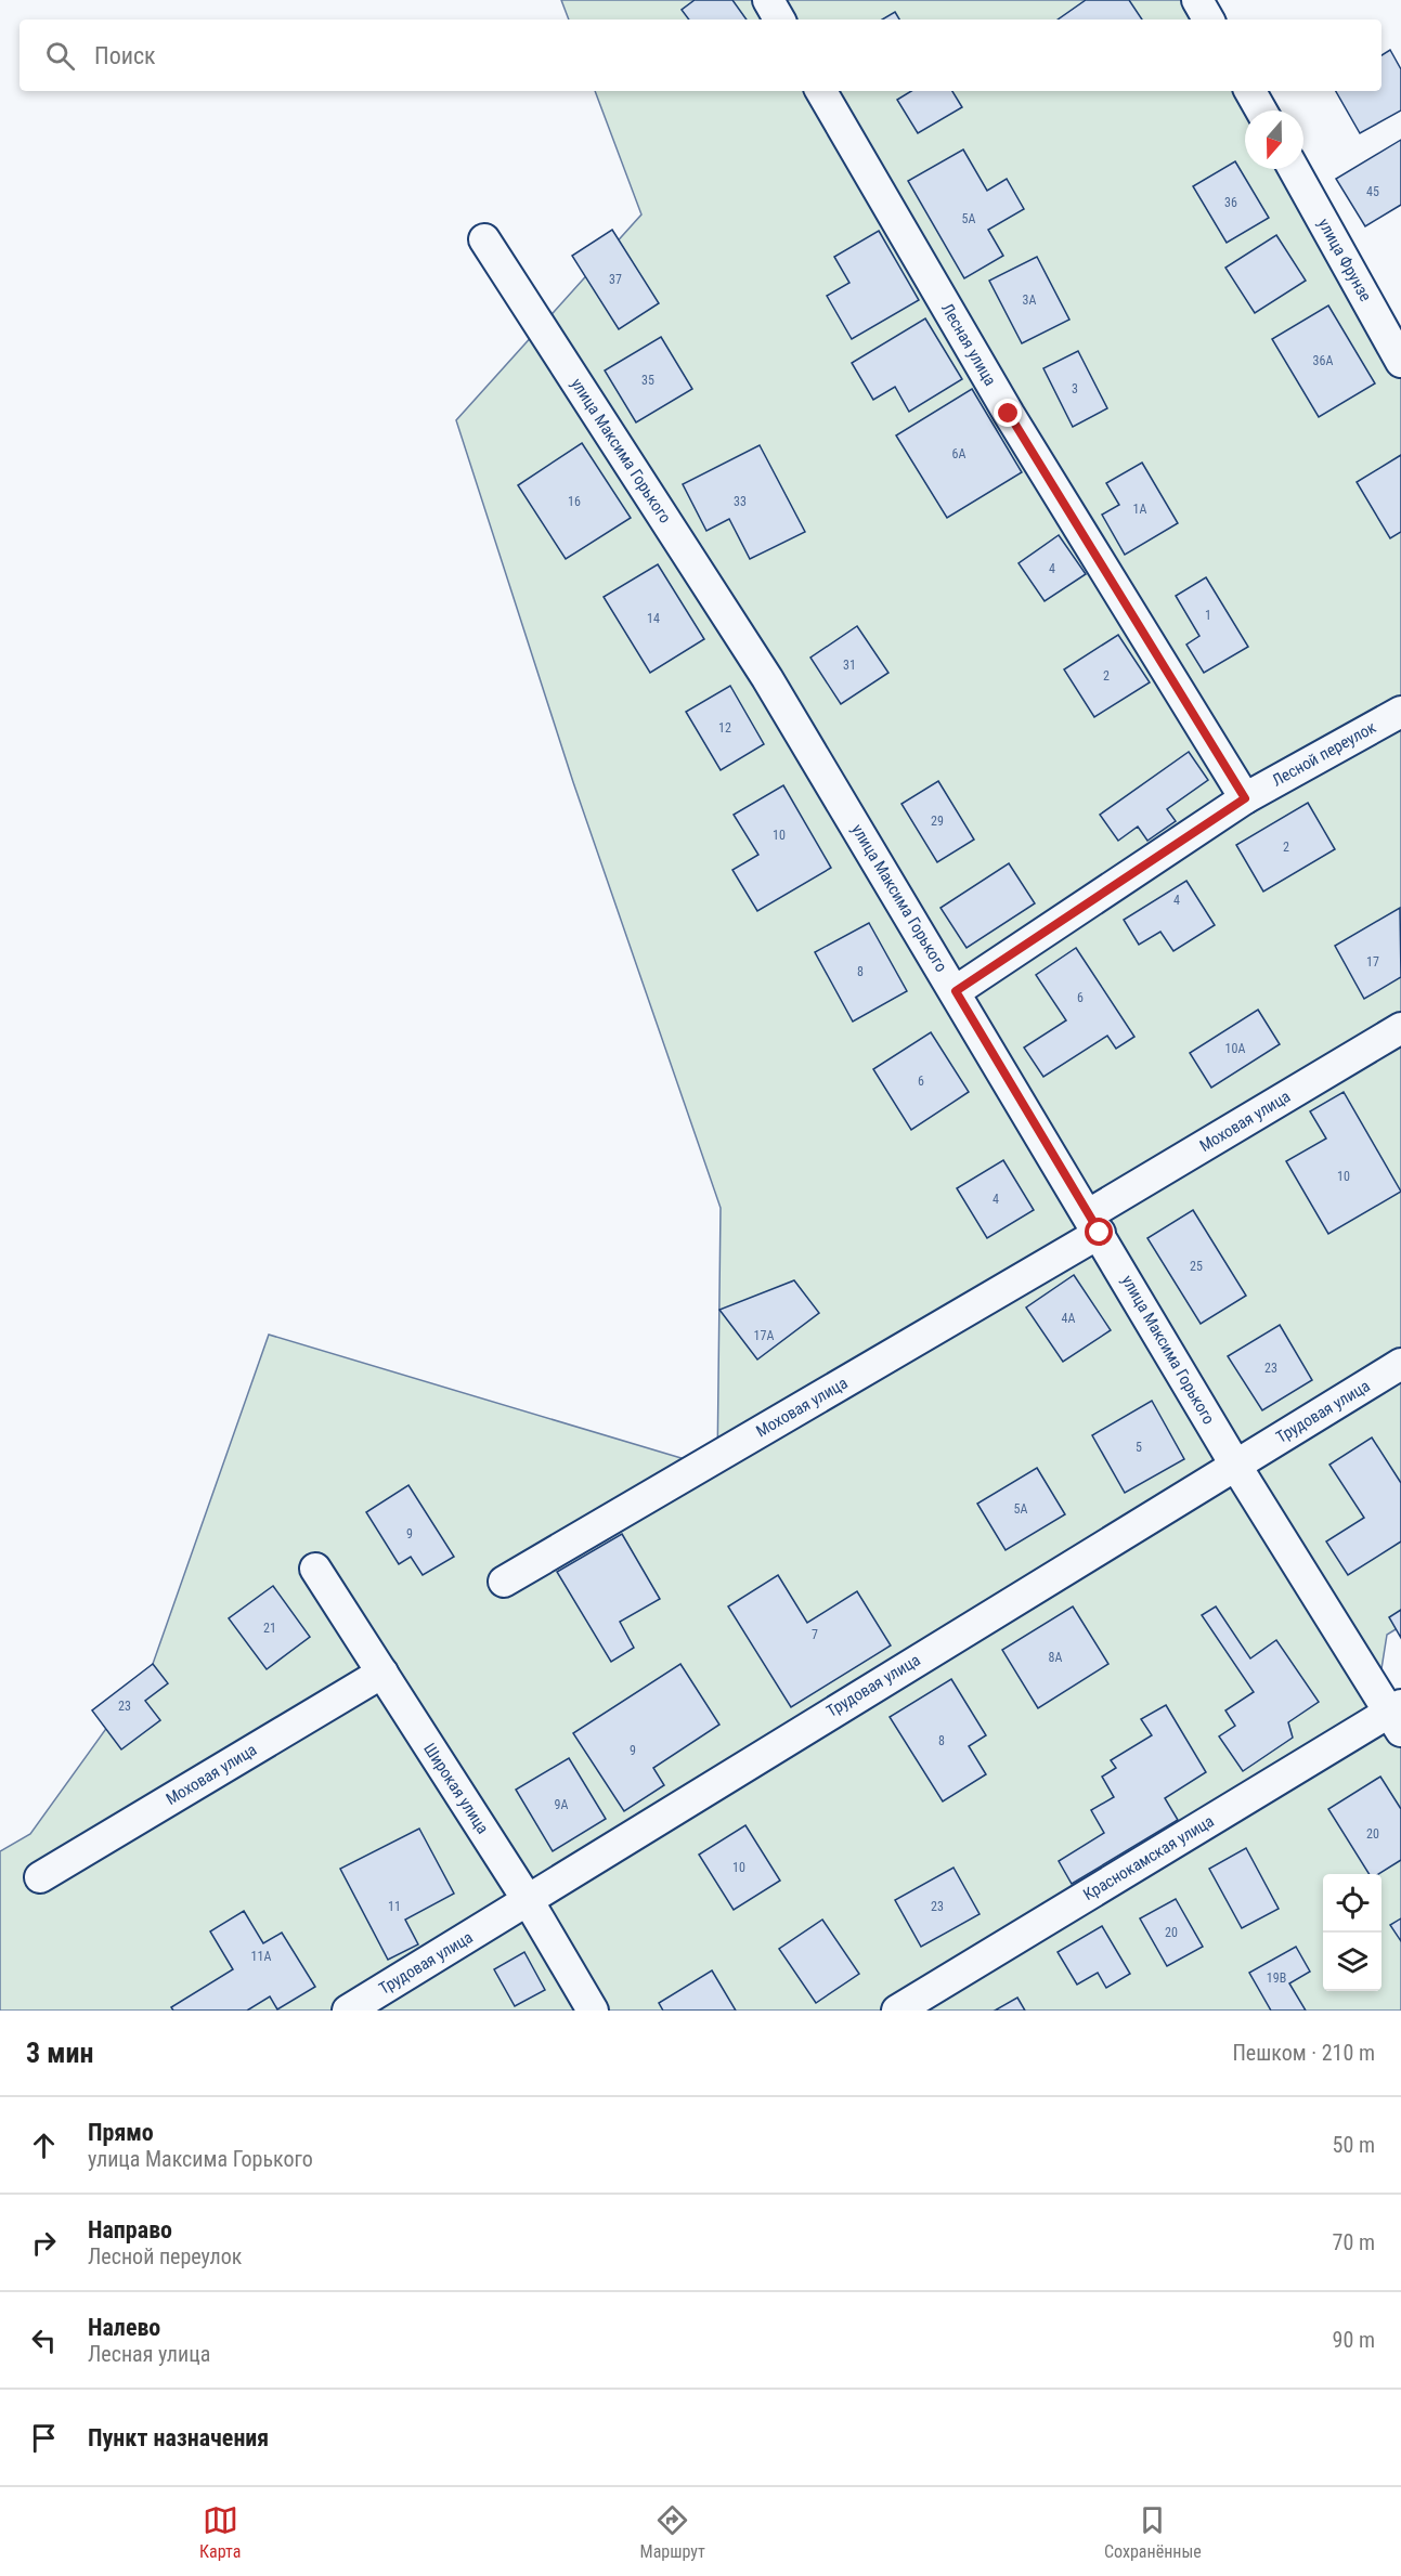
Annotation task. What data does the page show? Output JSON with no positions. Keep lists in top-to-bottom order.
{
  "streets": {
    "street": [
      "улица Фрунзе",
      "Лесная улица",
      "улица Максима Горького",
      "Лесной переулок",
      "Моховая улица",
      "Трудовая улица",
      "Широкая улица",
      "Краснокамская улица"
    ]
  },
  "crossings": [
    ["Лесная улица", "Лесной переулок"],
    ["улица Максима Горького", "Лесной переулок"],
    ["улица Максима Горького", "Моховая улица"],
    ["улица Максима Горького", "Трудовая улица"],
    ["улица Максима Горького", "Краснокамская улица"],
    ["Моховая улица", "Широкая улица"],
    ["Трудовая улица", "Широкая улица"]
  ],
  "house_numbers": [
    "45",
    "36",
    "5А",
    "37",
    "3А",
    "36А",
    "35",
    "3",
    "6А",
    "16",
    "33",
    "1А",
    "4",
    "1",
    "14",
    "31",
    "2",
    "12",
    "29",
    "10",
    "2",
    "4",
    "17",
    "8",
    "6",
    "10А",
    "6",
    "10",
    "4",
    "25",
    "4А",
    "17А",
    "23",
    "5",
    "5А",
    "9",
    "21",
    "7",
    "8А",
    "23",
    "8",
    "9",
    "9А",
    "20",
    "10",
    "11",
    "23",
    "20",
    "11А",
    "19В"
  ],
  "north": "bottom",
  "page": {
    "search": "Поиск",
    "heading": ["3 мин", "Пешком · 210 m"],
    "list": [
      ["Прямо", "улица Максима Горького", "50 m"],
      ["Направо", "Лесной переулок", "70 m"],
      ["Налево", "Лесная улица", "90 m"],
      "Пункт назначения"
    ],
    "nav": ["Карта", "Маршрут", "Сохранённые"]
  }
}
